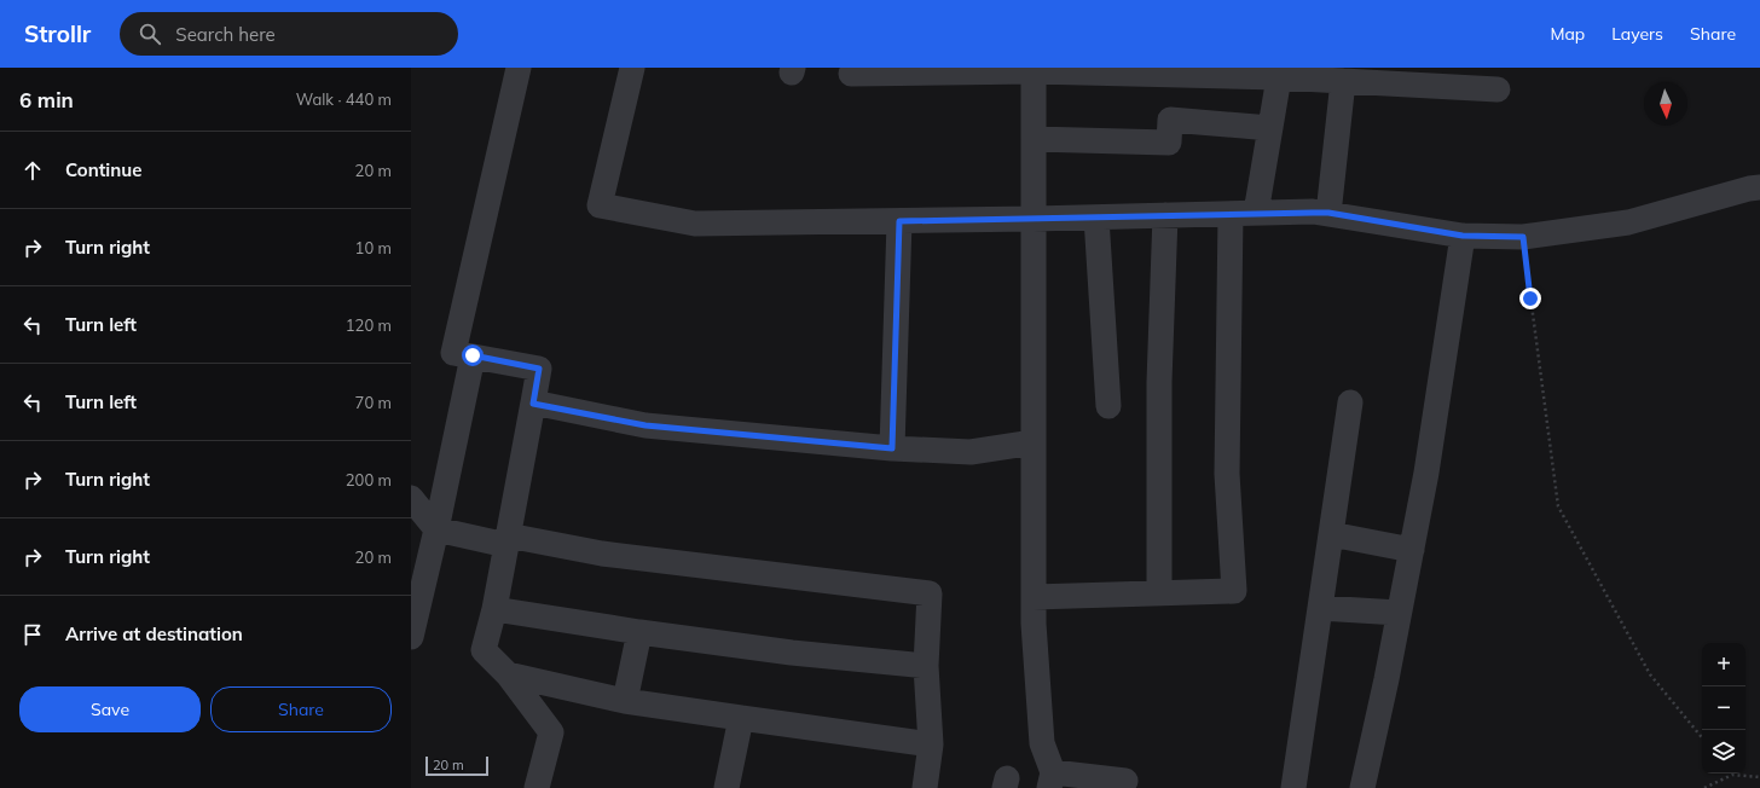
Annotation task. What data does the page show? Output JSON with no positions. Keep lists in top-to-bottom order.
{
  "scale_bar": "20 m",
  "north": "bottom",
  "page": {
    "header": "Strollr",
    "search": "Search here",
    "nav": ["Map", "Layers", "Share"],
    "heading": ["6 min", "Walk · 440 m"],
    "list": [
      ["Continue", "20 m"],
      ["Turn right", "10 m"],
      ["Turn left", "120 m"],
      ["Turn left", "70 m"],
      ["Turn right", "200 m"],
      ["Turn right", "20 m"],
      "Arrive at destination"
    ],
    "map_buttons": ["+", "−"],
    "buttons": ["Save", "Share"],
    "scale": "20 m"
  }
}
